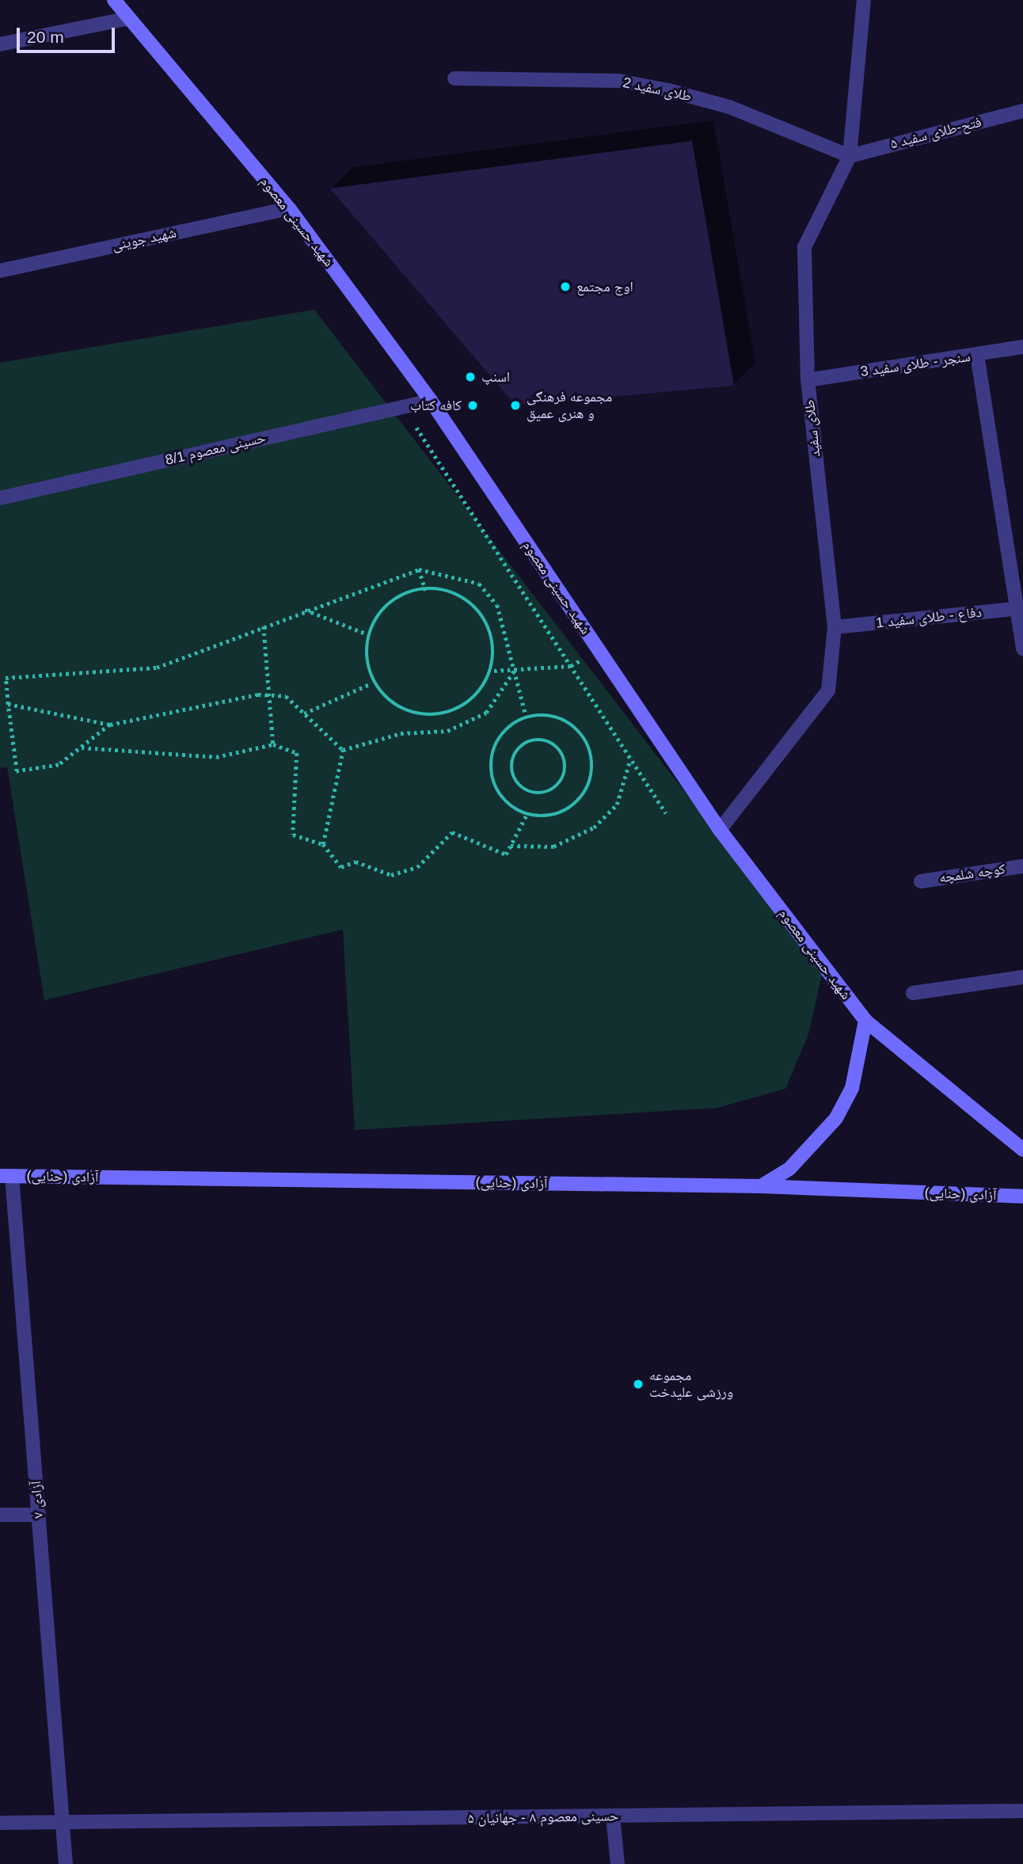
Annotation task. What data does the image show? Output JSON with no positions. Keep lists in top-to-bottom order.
{
  "streets": {
    "main road": ["شهید حسینی معصوم", "آزادی (حنایی)"],
    "street": [
      "طلای سفید 2",
      "فتح-طلای سفید ۵",
      "شهید جوینی",
      "سنجر - طلای سفید 3",
      "طلای سفید",
      "حسینی معصوم 8/1",
      "دفاع - طلای سفید 1",
      "کوچه شلمچه",
      "آزادی ۷",
      "حسینی معصوم ۸ - جهانیان ۵"
    ]
  },
  "crossings": [
    ["طلای سفید 2", "فتح-طلای سفید ۵"],
    ["طلای سفید 2", "طلای سفید"],
    ["فتح-طلای سفید ۵", "طلای سفید"],
    ["شهید حسینی معصوم", "شهید جوینی"],
    ["شهید حسینی معصوم", "طلای سفید"],
    ["شهید حسینی معصوم", "حسینی معصوم 8/1"],
    ["سنجر - طلای سفید 3", "طلای سفید"],
    ["طلای سفید", "دفاع - طلای سفید 1"],
    ["آزادی (حنایی)", "آزادی ۷"],
    ["آزادی ۷", "حسینی معصوم ۸ - جهانیان ۵"]
  ],
  "places": [
    "اوج مجتمع",
    "اسنپ",
    "کافه کتاب",
    "مجموعه فرهنگی و هنری عمیق",
    "مجموعه ورزشی علیدخت"
  ],
  "scale_bar": "20 m"
}
